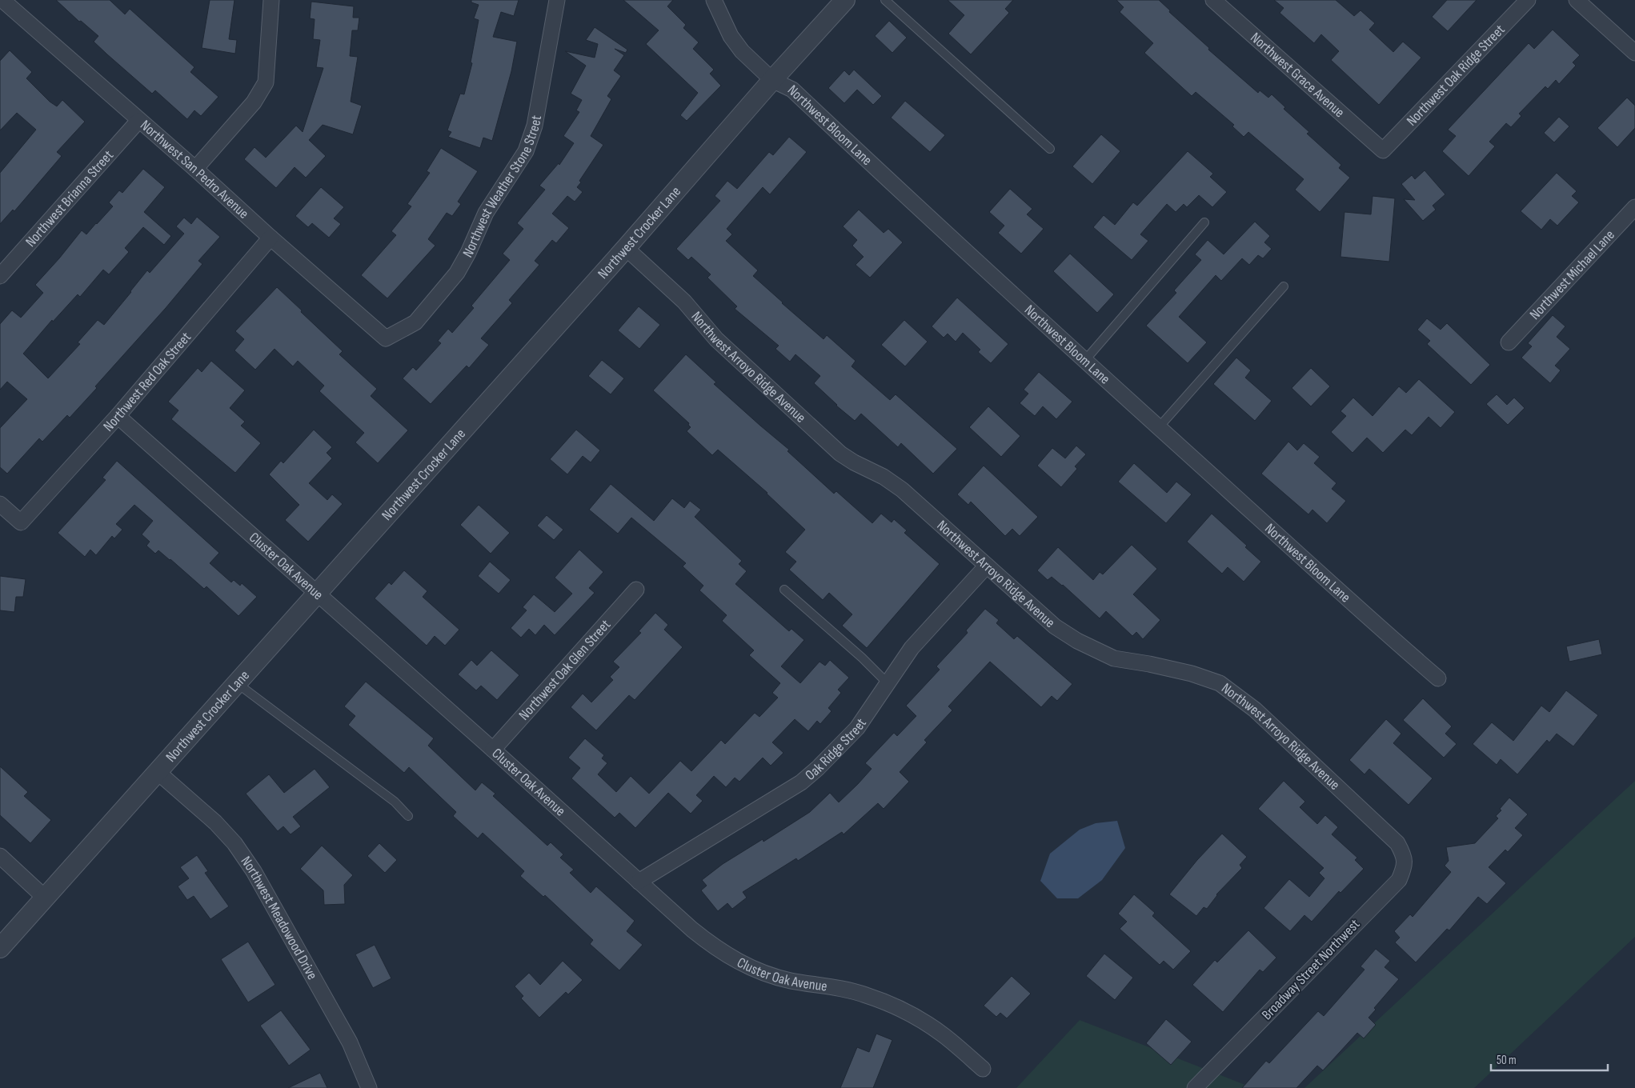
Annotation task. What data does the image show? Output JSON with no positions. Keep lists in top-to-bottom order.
{
  "streets": {
    "street": [
      "Northwest Grace Avenue",
      "Northwest Oak Ridge Street",
      "Northwest Bloom Lane",
      "Northwest San Pedro Avenue",
      "Northwest Weather Stone Street",
      "Northwest Brianna Street",
      "Northwest Crocker Lane",
      "Northwest Michael Lane",
      "Northwest Arroyo Ridge Avenue",
      "Northwest Red Oak Street",
      "Cluster Oak Avenue",
      "Northwest Oak Glen Street",
      "Oak Ridge Street",
      "Northwest Meadowood Drive",
      "Broadway Street Northwest"
    ]
  },
  "crossings": [
    ["Northwest Grace Avenue", "Northwest Oak Ridge Street"],
    ["Northwest Bloom Lane", "Northwest Crocker Lane"],
    ["Northwest San Pedro Avenue", "Northwest Weather Stone Street"],
    ["Northwest San Pedro Avenue", "Northwest Brianna Street"],
    ["Northwest San Pedro Avenue", "Northwest Red Oak Street"],
    ["Northwest Crocker Lane", "Northwest Arroyo Ridge Avenue"],
    ["Northwest Crocker Lane", "Cluster Oak Avenue"],
    ["Northwest Crocker Lane", "Northwest Meadowood Drive"],
    ["Northwest Arroyo Ridge Avenue", "Oak Ridge Street"],
    ["Northwest Arroyo Ridge Avenue", "Broadway Street Northwest"],
    ["Northwest Red Oak Street", "Cluster Oak Avenue"],
    ["Cluster Oak Avenue", "Northwest Oak Glen Street"],
    ["Cluster Oak Avenue", "Oak Ridge Street"]
  ],
  "scale_bar": "50 m"
}
